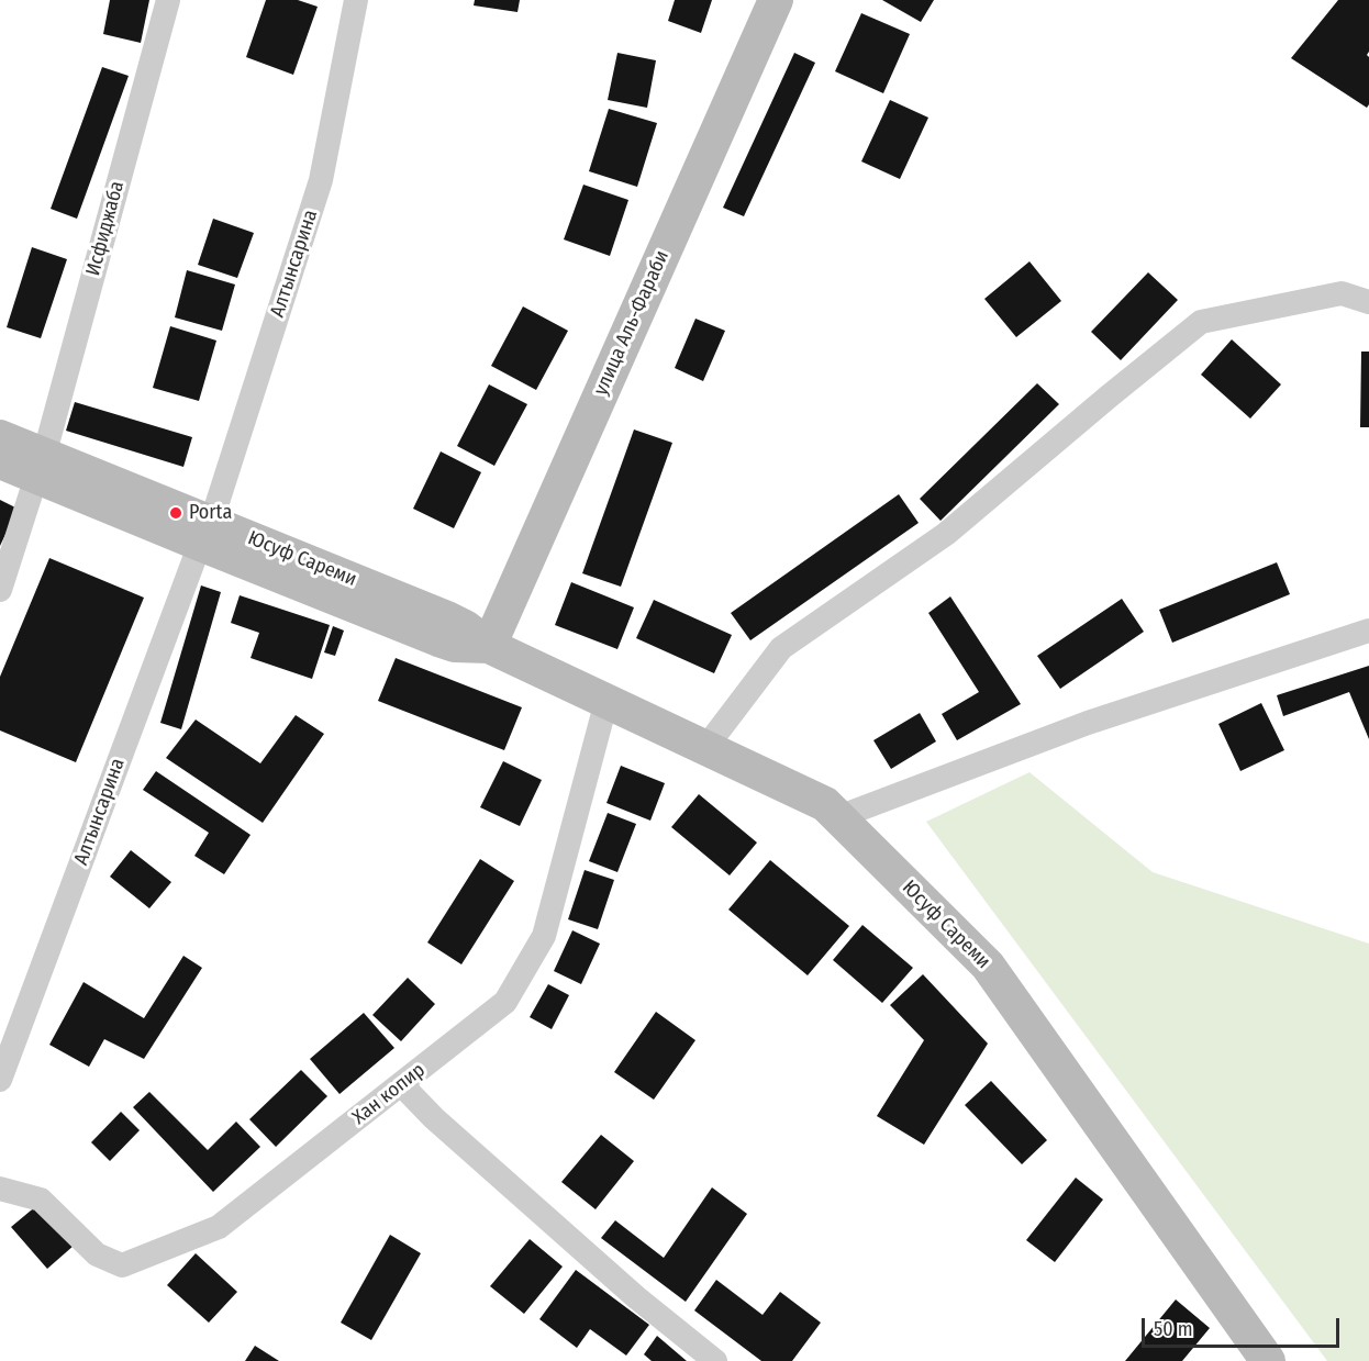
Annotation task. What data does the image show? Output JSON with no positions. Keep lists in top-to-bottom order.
{
  "streets": {
    "main road": ["улица Аль-Фараби", "Юсуф Сареми"],
    "street": ["Исфиджаба", "Алтынсарина", "Хан копир"]
  },
  "crossings": [
    ["Исфиджаба", "Юсуф Сареми"],
    ["Алтынсарина", "Юсуф Сареми"],
    ["улица Аль-Фараби", "Юсуф Сареми"],
    ["Юсуф Сареми", "Хан копир"]
  ],
  "places": ["Porta"],
  "scale_bar": "50 m"
}
